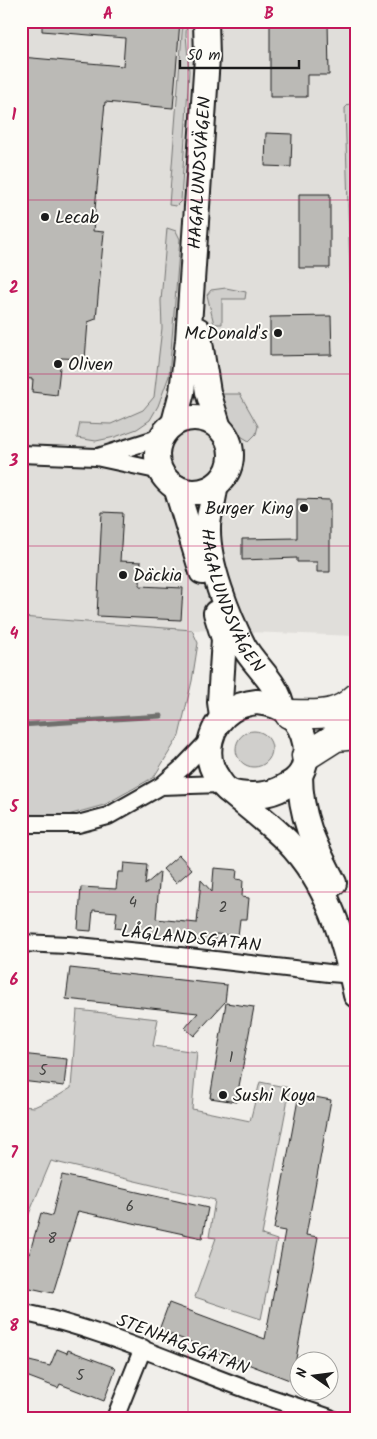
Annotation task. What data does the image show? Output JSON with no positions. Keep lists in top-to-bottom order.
{
  "streets": {
    "street": ["HAGALUNDSVÄGEN", "LÅGLANDSGATAN", "STENHAGSGATAN"]
  },
  "places": [
    "Lecab",
    "McDonald's",
    "Oliven",
    "Burger King",
    "Däckia",
    "Sushi Koya"
  ],
  "house_numbers": [
    "4",
    "2",
    "1",
    "5",
    "6",
    "8",
    "5"
  ],
  "scale_bar": "50 m",
  "north": "left",
  "grid": {
    "columns": ["A", "B"],
    "rows": [
      "1",
      "2",
      "3",
      "4",
      "5",
      "6",
      "7",
      "8"
    ]
  }
}
